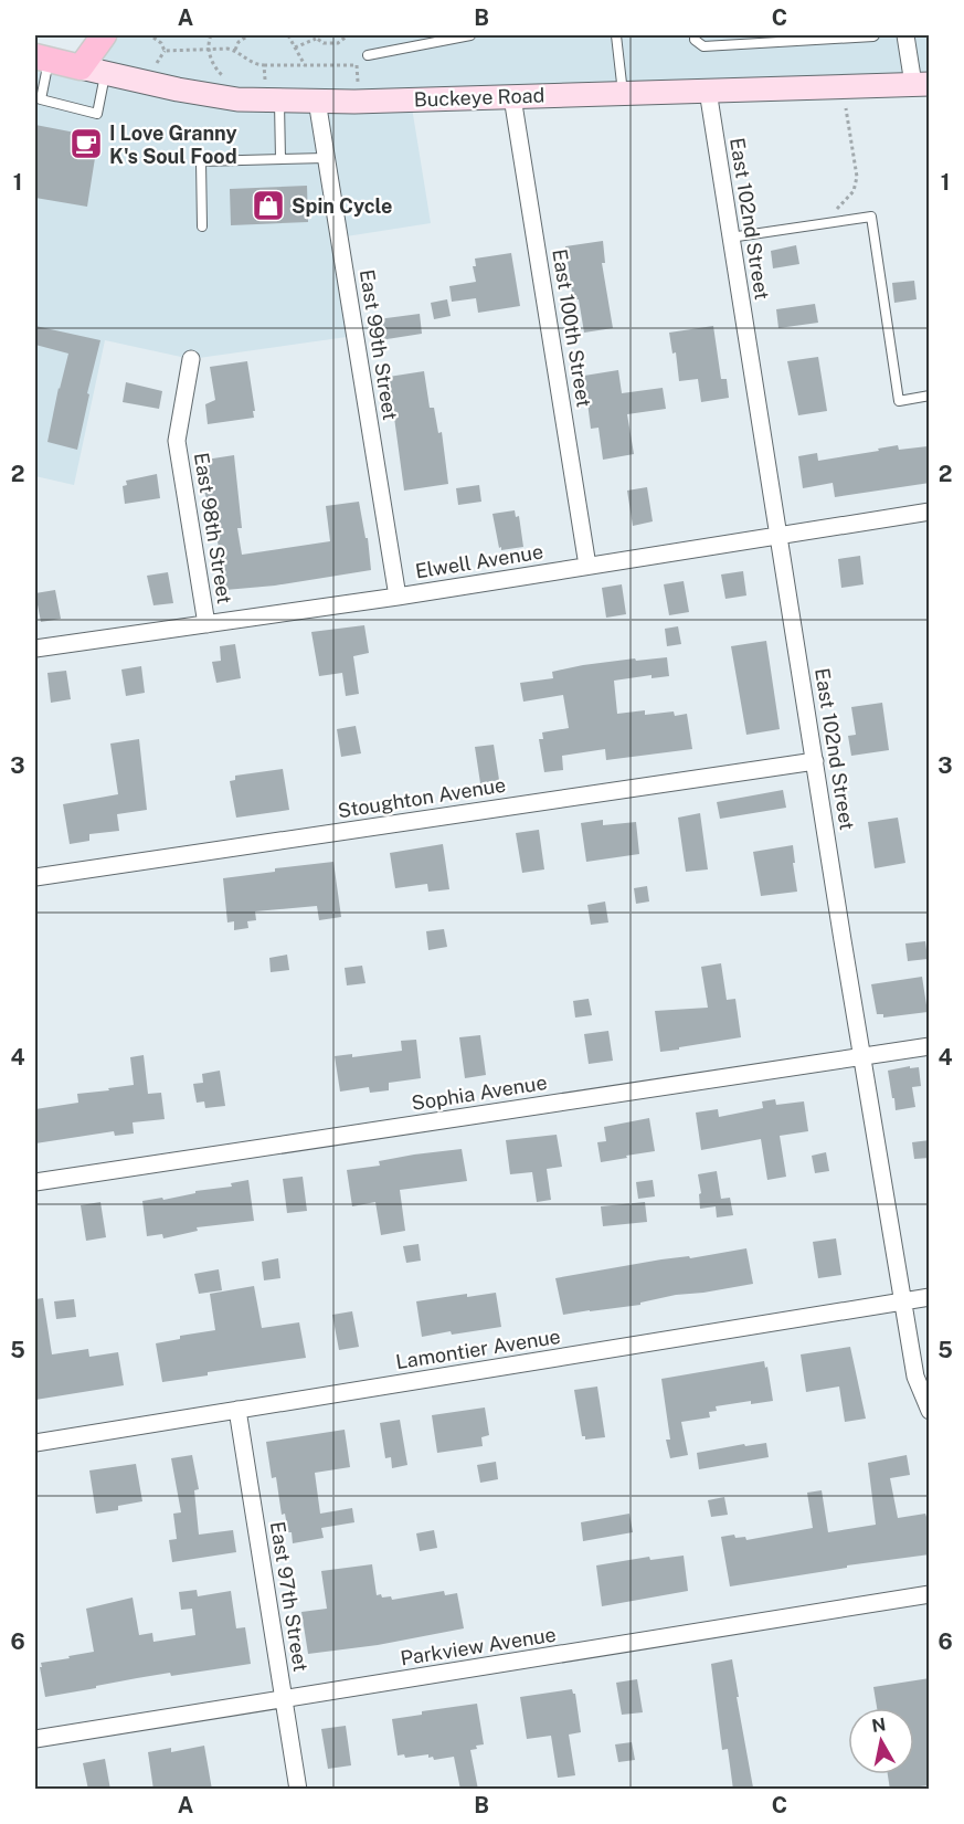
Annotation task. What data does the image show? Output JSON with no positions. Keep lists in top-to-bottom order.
{
  "streets": {
    "main road": ["Buckeye Road"],
    "street": [
      "East 102nd Street",
      "East 100th Street",
      "East 99th Street",
      "East 98th Street",
      "Elwell Avenue",
      "Stoughton Avenue",
      "Sophia Avenue",
      "Lamontier Avenue",
      "East 97th Street",
      "Parkview Avenue"
    ]
  },
  "crossings": [
    ["Buckeye Road", "East 102nd Street"],
    ["Buckeye Road", "East 100th Street"],
    ["Buckeye Road", "East 99th Street"],
    ["East 102nd Street", "Elwell Avenue"],
    ["East 102nd Street", "Stoughton Avenue"],
    ["East 102nd Street", "Sophia Avenue"],
    ["East 102nd Street", "Lamontier Avenue"],
    ["East 100th Street", "Elwell Avenue"],
    ["East 99th Street", "Elwell Avenue"],
    ["East 98th Street", "Elwell Avenue"],
    ["Lamontier Avenue", "East 97th Street"],
    ["East 97th Street", "Parkview Avenue"]
  ],
  "places": {
    "cafe": ["I Love Granny K's Soul Food"],
    "shop": ["Spin Cycle"]
  },
  "north": "top",
  "grid": {
    "columns": ["A", "B", "C"],
    "rows": [
      "1",
      "2",
      "3",
      "4",
      "5",
      "6"
    ]
  }
}
